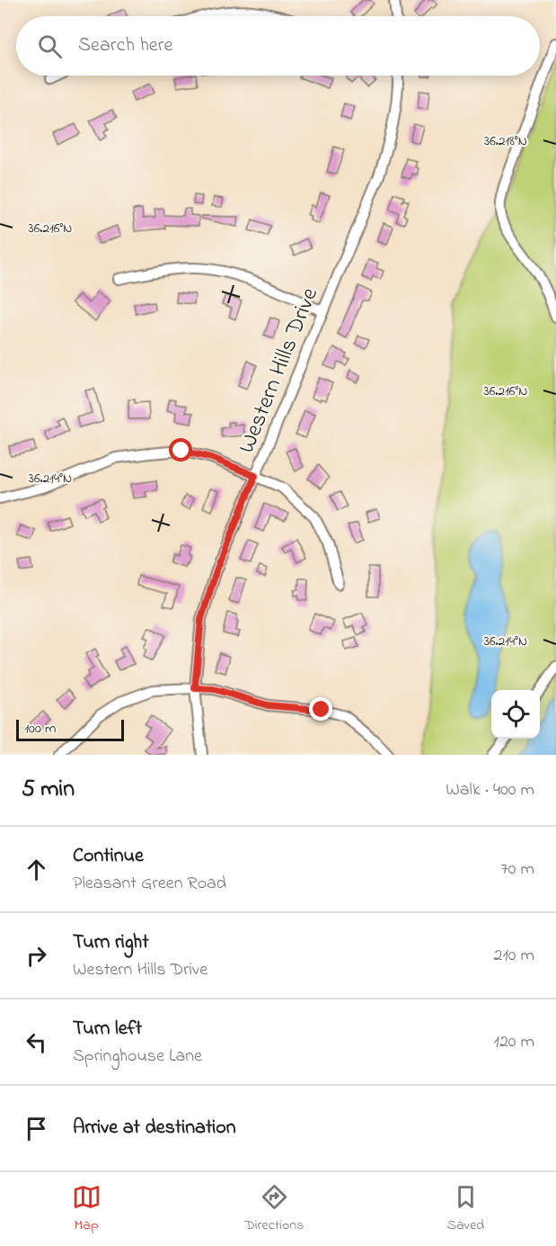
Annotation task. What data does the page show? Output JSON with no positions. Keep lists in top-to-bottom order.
{
  "streets": {
    "street": ["Western Hills Drive"]
  },
  "scale_bar": "100 m",
  "page": {
    "search": "Search here",
    "scale": "100 m",
    "heading": ["5 min", "Walk · 400 m"],
    "list": [
      ["Continue", "Pleasant Green Road", "70 m"],
      ["Turn right", "Western Hills Drive", "210 m"],
      ["Turn left", "Springhouse Lane", "120 m"],
      "Arrive at destination"
    ],
    "nav": ["Map", "Directions", "Saved"]
  },
  "coordinates": ["36.218°N", "36.216°N", "36.214°N"]
}
